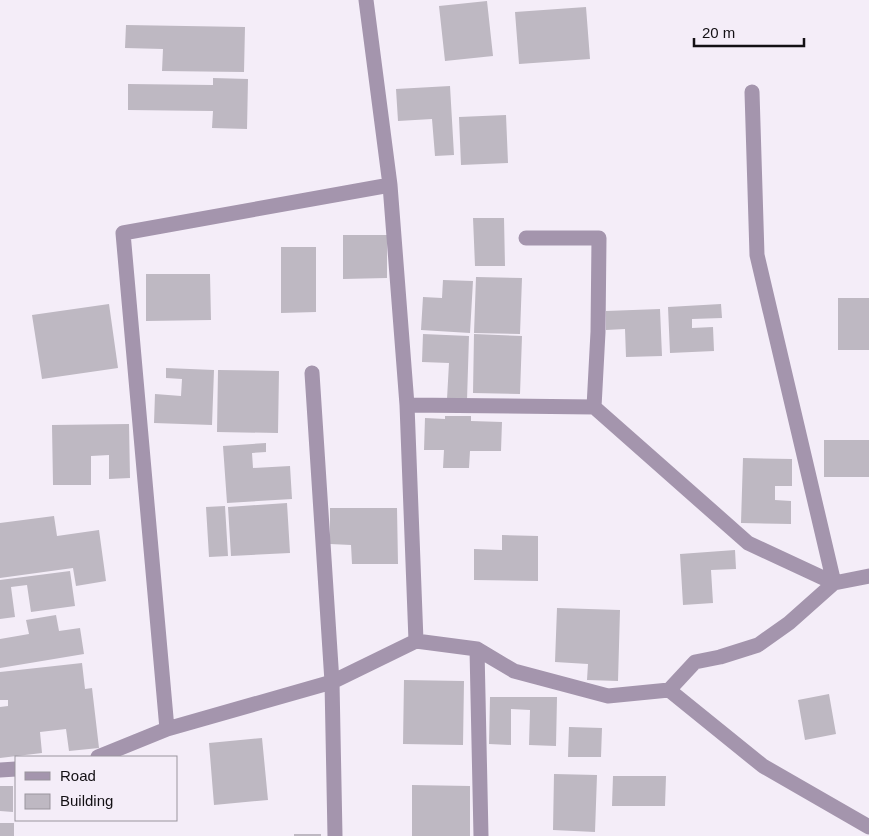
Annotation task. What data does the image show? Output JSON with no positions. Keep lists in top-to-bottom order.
{
  "legend": ["Road", "Building"],
  "scale_bar": "20 m"
}
